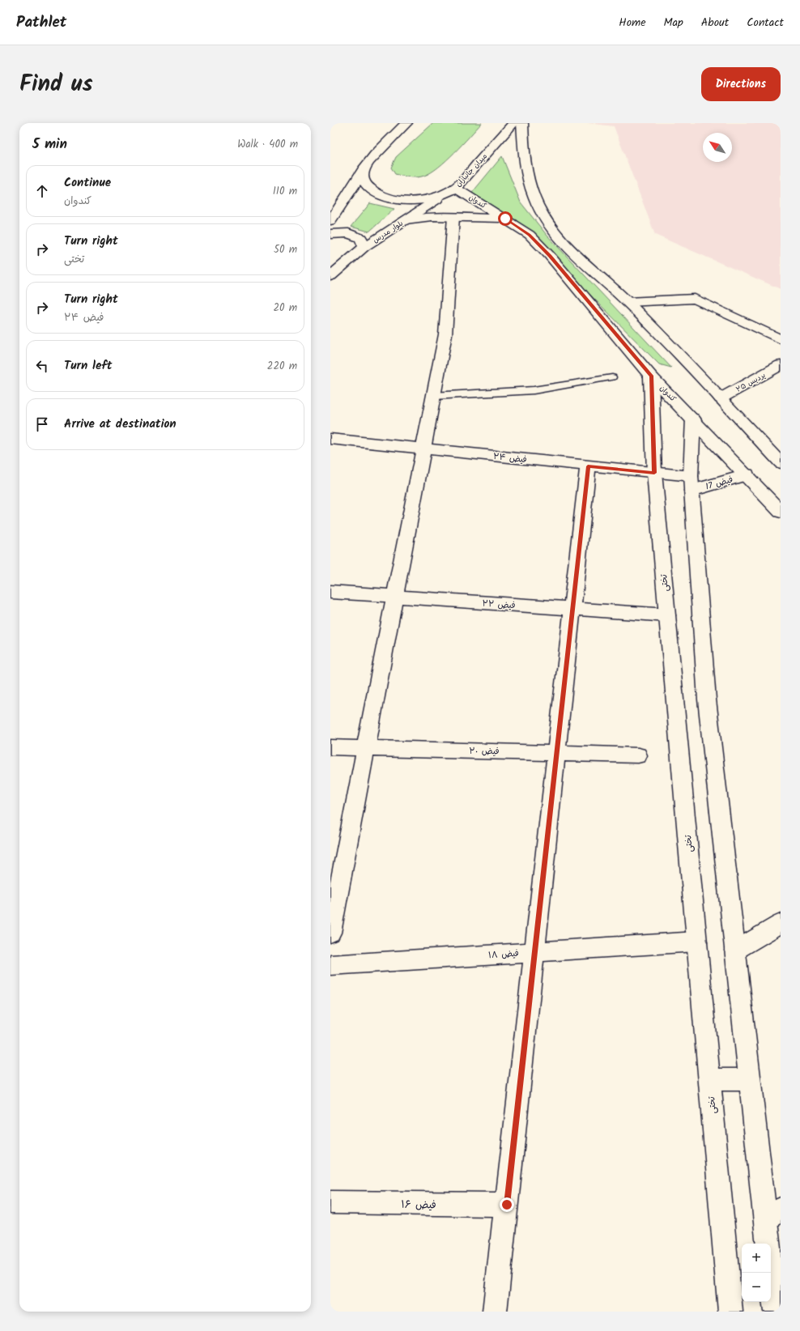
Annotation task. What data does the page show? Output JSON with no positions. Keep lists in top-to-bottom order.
{
  "streets": {
    "main road": [
      "میدان جانبازان",
      "کندوان",
      "بلوار مدرس",
      "پردیس ۲۵",
      "فیض ۲۴",
      "فیض 17",
      "تختی",
      "فیض ۲۲",
      "فیض ۲۰",
      "فیض ۱۸",
      "فیض ۱۶"
    ]
  },
  "crossings": [
    ["میدان جانبازان", "کندوان"],
    ["میدان جانبازان", "بلوار مدرس"],
    ["کندوان", "بلوار مدرس"],
    ["کندوان", "فیض 17"],
    ["کندوان", "تختی"],
    ["فیض ۲۴", "فیض 17"],
    ["فیض ۲۴", "تختی"],
    ["تختی", "فیض ۲۲"],
    ["تختی", "فیض ۱۸"]
  ],
  "north": "top left",
  "page": {
    "header": "Pathlet",
    "nav": [
      "Home",
      "Map",
      "About",
      "Contact"
    ],
    "title": "Find us",
    "buttons": "Directions",
    "heading": ["5 min", "Walk · 400 m"],
    "list": [
      ["Continue", "کندوان", "110 m"],
      ["Turn right", "تختی", "50 m"],
      ["Turn right", "فیض ۲۴", "20 m"],
      ["Turn left", "220 m"],
      "Arrive at destination"
    ],
    "map_buttons": ["+", "−"]
  }
}
